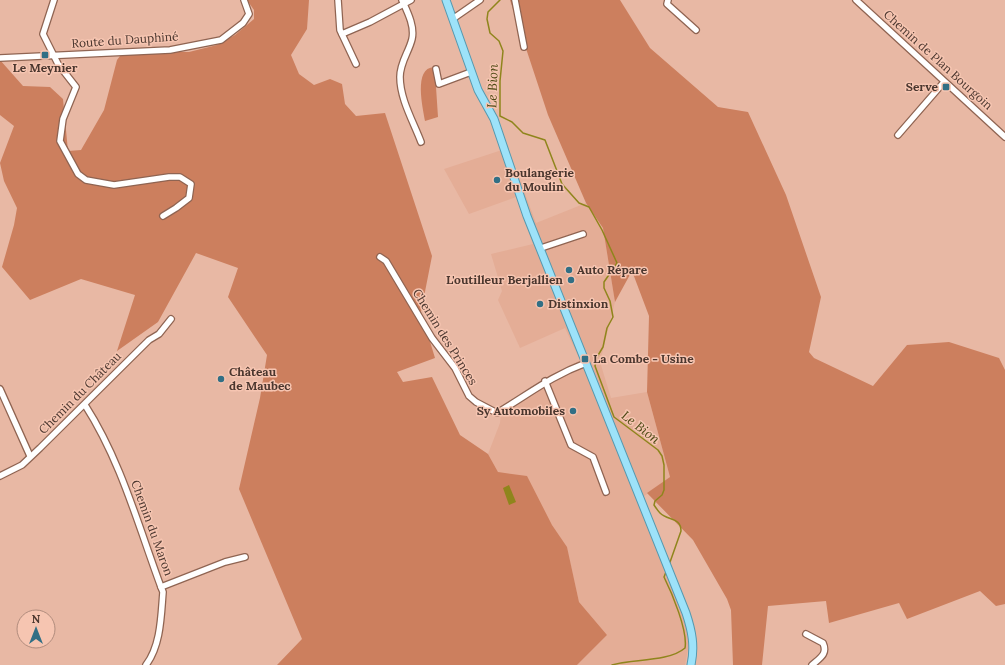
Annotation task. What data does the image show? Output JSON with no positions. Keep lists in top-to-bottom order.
{
  "streets": {
    "street": [
      "Route du Dauphiné",
      "Chemin de Plan Bourgoin",
      "Chemin des Princes",
      "Chemin du Château",
      "Chemin du Maron"
    ]
  },
  "crossings": [
    ["Chemin du Château", "Chemin du Maron"]
  ],
  "water": ["Le Bion"],
  "places": {
    "transit": ["Le Meynier", "Serve", "La Combe - Usine"],
    "other": [
      "Boulangerie du Moulin",
      "Auto Répare",
      "L'outilleur Berjallien",
      "Distinxion",
      "Château de Maubec",
      "Sy Automobiles"
    ]
  },
  "north": "top"
}
